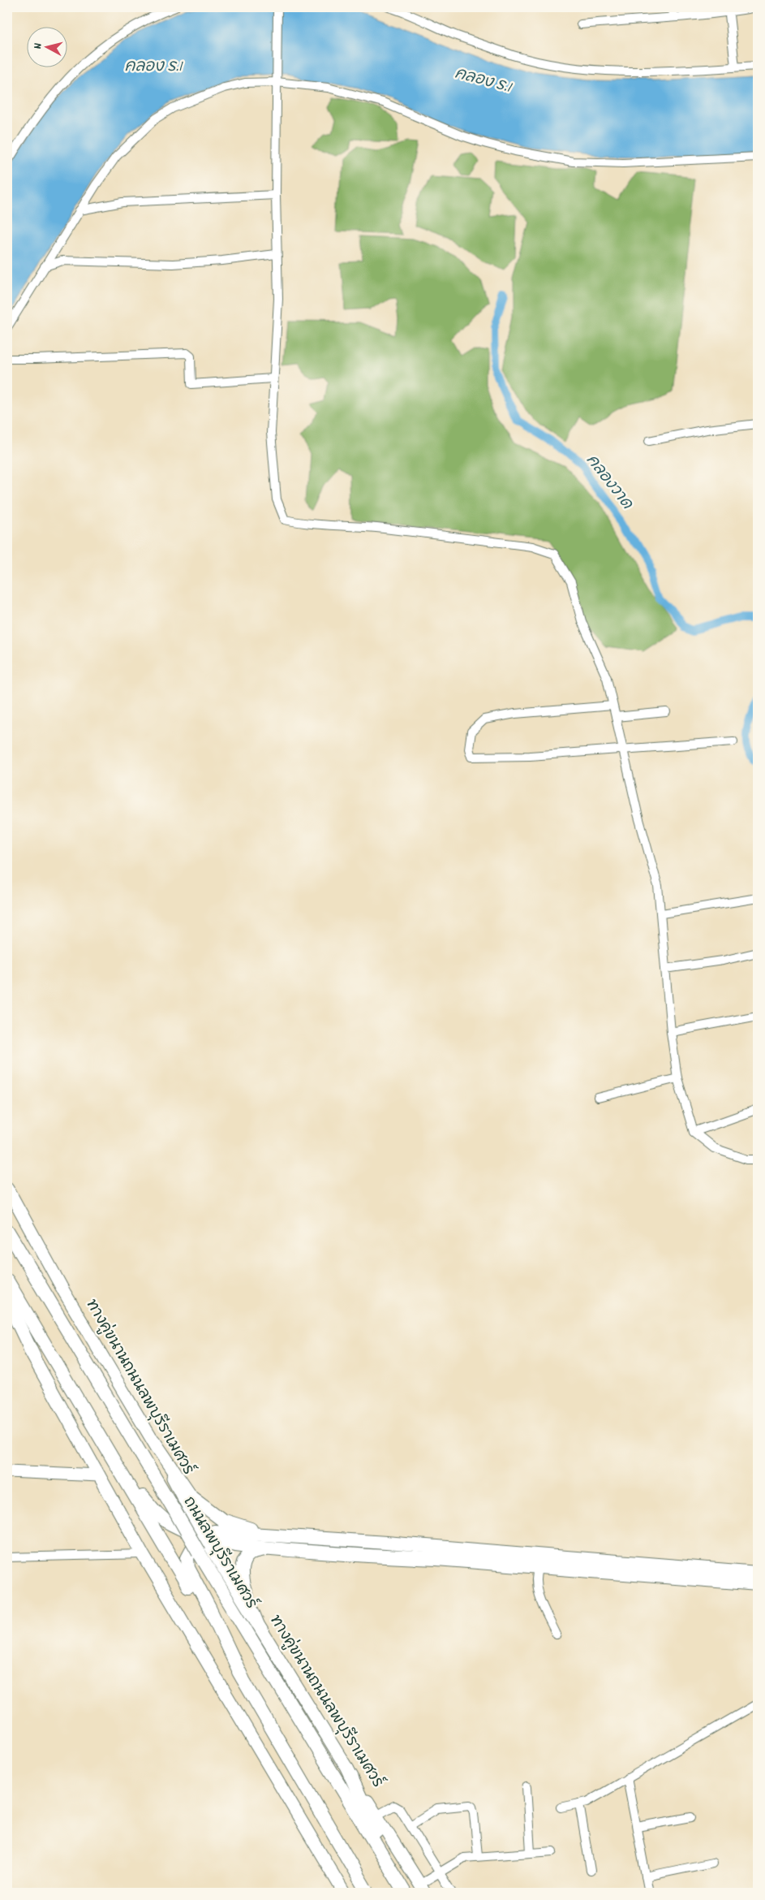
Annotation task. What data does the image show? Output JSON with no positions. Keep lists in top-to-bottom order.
{
  "streets": {
    "main road": ["ทางคู่ขนานถนนลพบุรีราเมศวร์", "ถนนลพบุรีราเมศวร์"]
  },
  "water": ["คลอง ร.1", "คลองวาด"],
  "north": "left"
}
